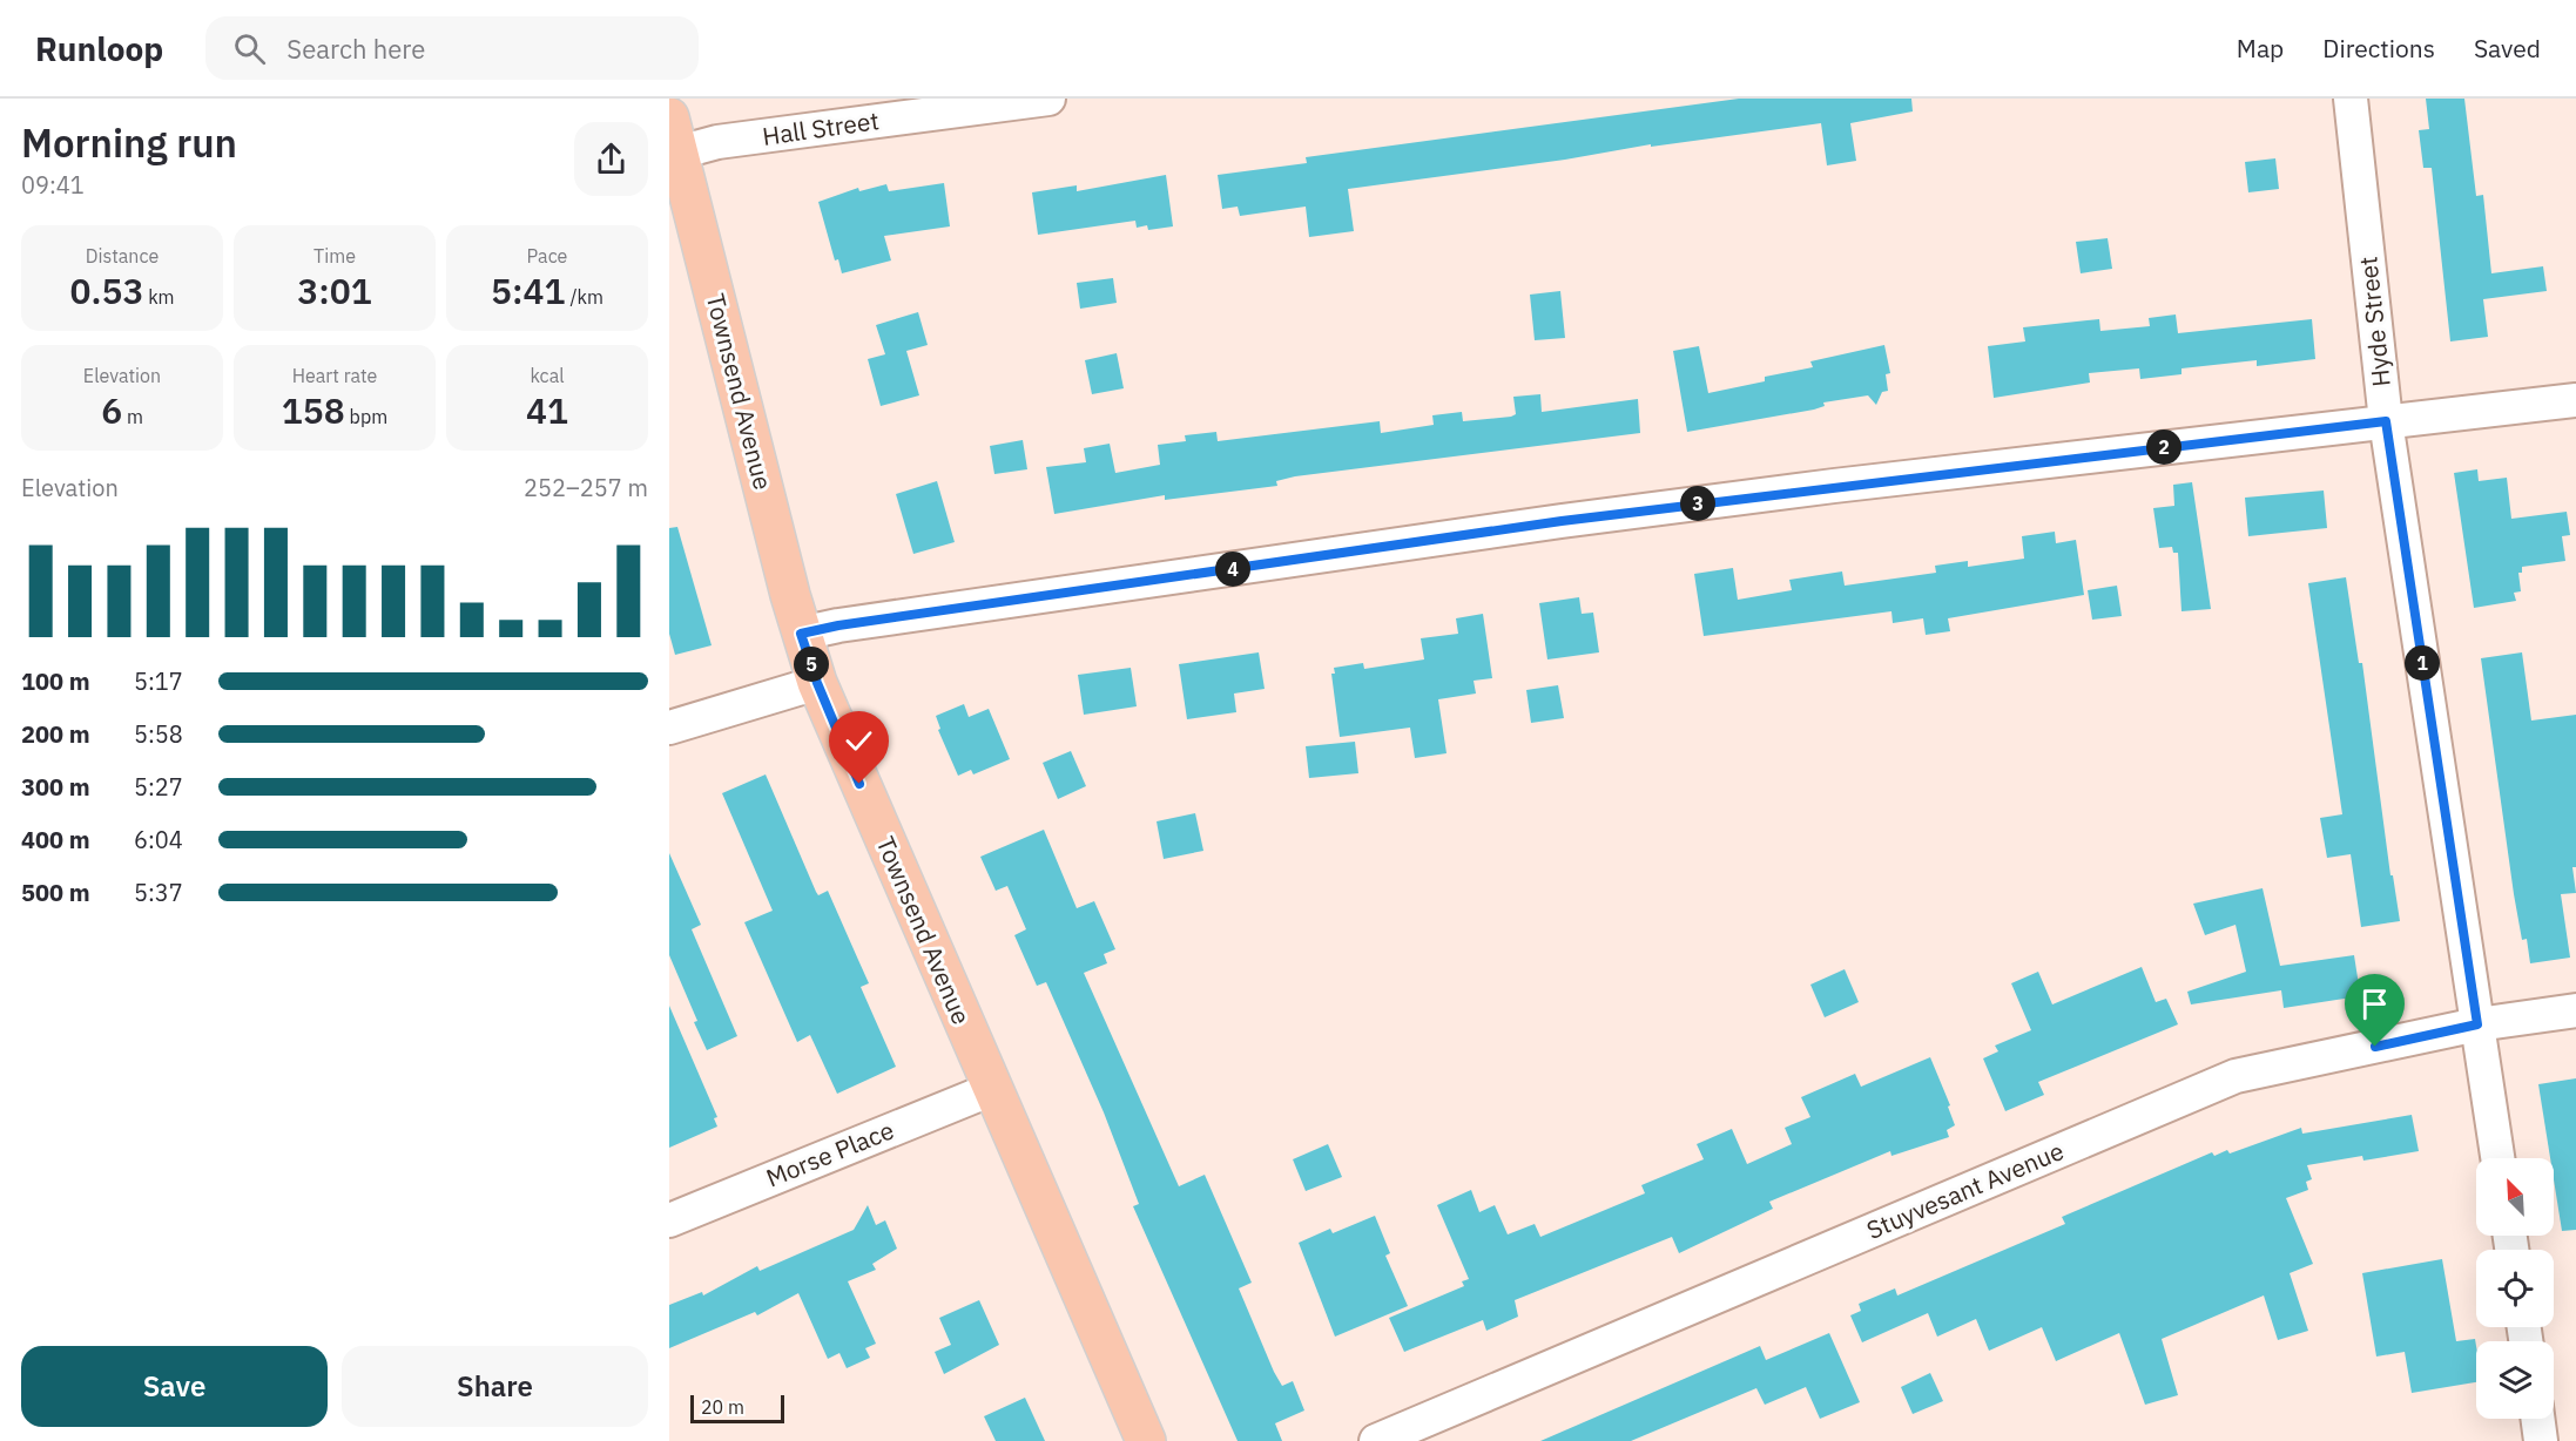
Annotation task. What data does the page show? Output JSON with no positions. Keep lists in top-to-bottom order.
{
  "streets": {
    "main road": ["Townsend Avenue"],
    "street": [
      "Hall Street",
      "Hyde Street",
      "Morse Place",
      "Stuyvesant Avenue"
    ]
  },
  "crossings": [
    ["Hall Street", "Townsend Avenue"],
    ["Hyde Street", "Stuyvesant Avenue"],
    ["Townsend Avenue", "Morse Place"]
  ],
  "scale_bar": "20 m",
  "north": "top left",
  "page": {
    "header": "Runloop",
    "search": "Search here",
    "nav": ["Map", "Directions", "Saved"],
    "heading": ["Morning run", "09:41"],
    "stats": [
      ["Distance", "0.53 km"],
      ["Time", "3:01"],
      ["Pace", "5:41 /km"],
      ["Elevation", "6 m"],
      ["Heart rate", "158 bpm"],
      ["kcal", "41"]
    ],
    "pins": [
      "2",
      "3",
      "4",
      "1",
      "5"
    ],
    "chart": ["Elevation", "252–257 m"],
    "list": [
      {
        "name": "100 m",
        "note": "5:17"
      },
      {
        "name": "200 m",
        "note": "5:58"
      },
      {
        "name": "300 m",
        "note": "5:27"
      },
      {
        "name": "400 m",
        "note": "6:04"
      },
      {
        "name": "500 m",
        "note": "5:37"
      }
    ],
    "buttons": ["Save", "Share"],
    "scale": "20 m"
  }
}
